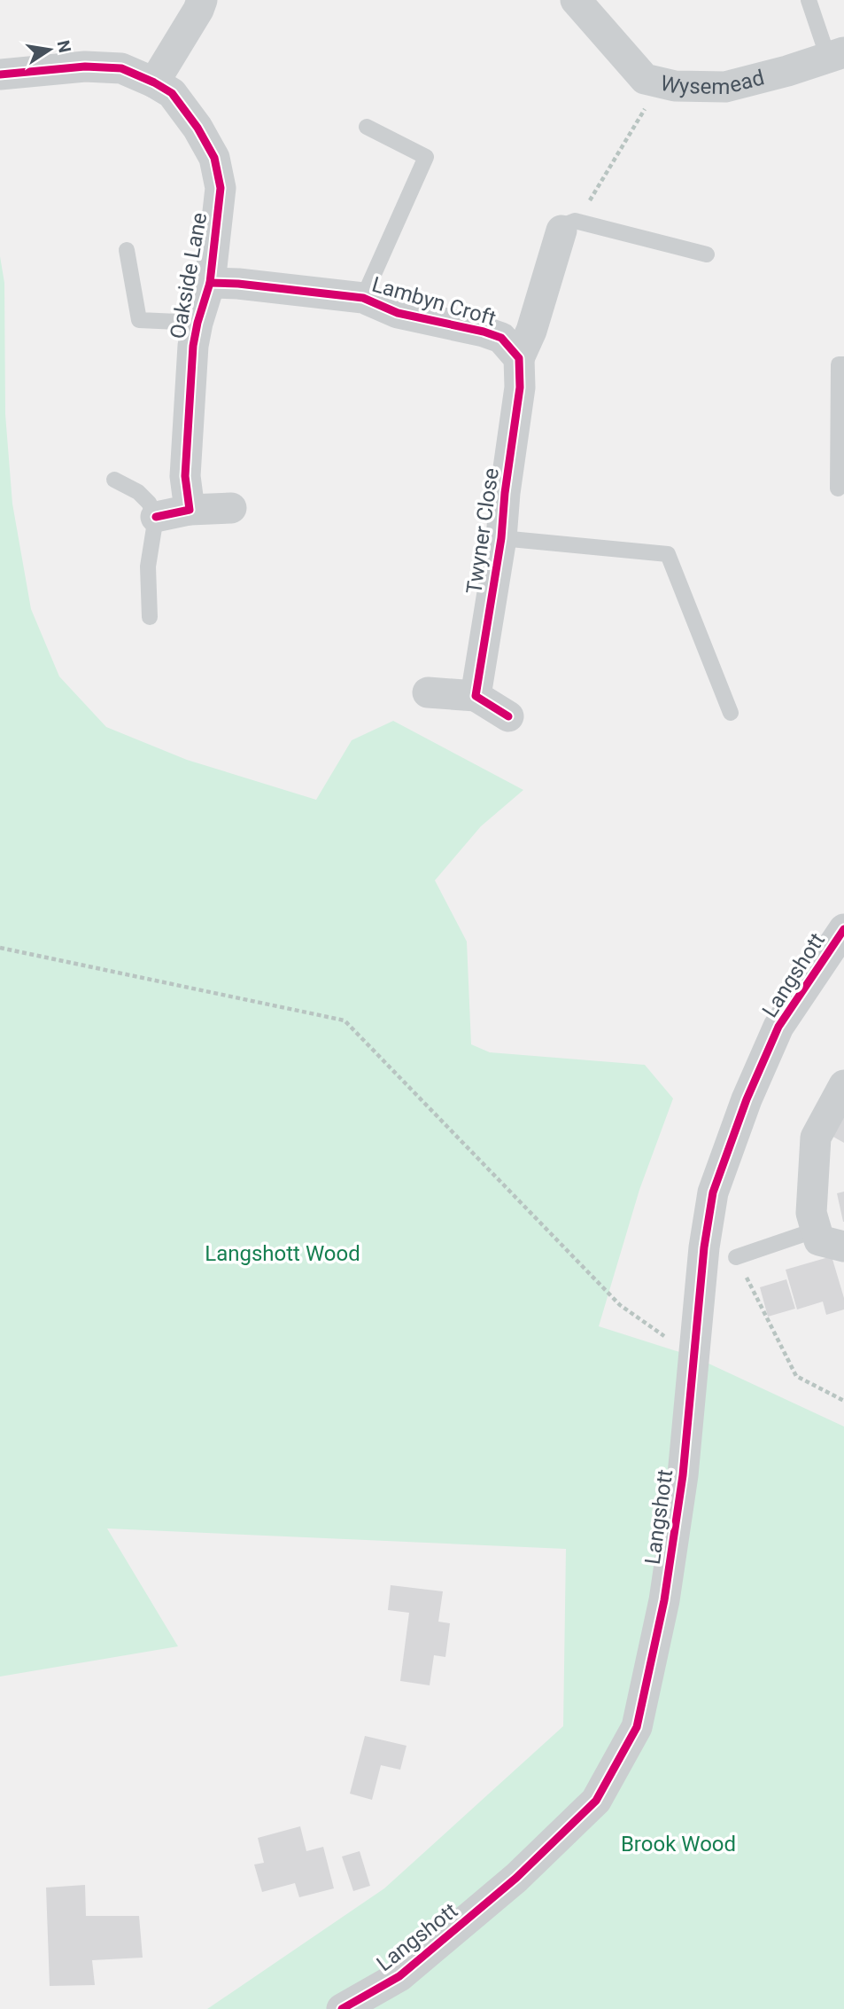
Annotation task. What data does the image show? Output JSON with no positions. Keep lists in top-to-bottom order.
{
  "streets": {
    "street": [
      "Wysemead",
      "Oakside Lane",
      "Lambyn Croft",
      "Twyner Close",
      "Langshott"
    ]
  },
  "crossings": [
    ["Oakside Lane", "Lambyn Croft"],
    ["Lambyn Croft", "Twyner Close"]
  ],
  "parks": ["Langshott Wood", "Brook Wood"],
  "north": "right"
}
